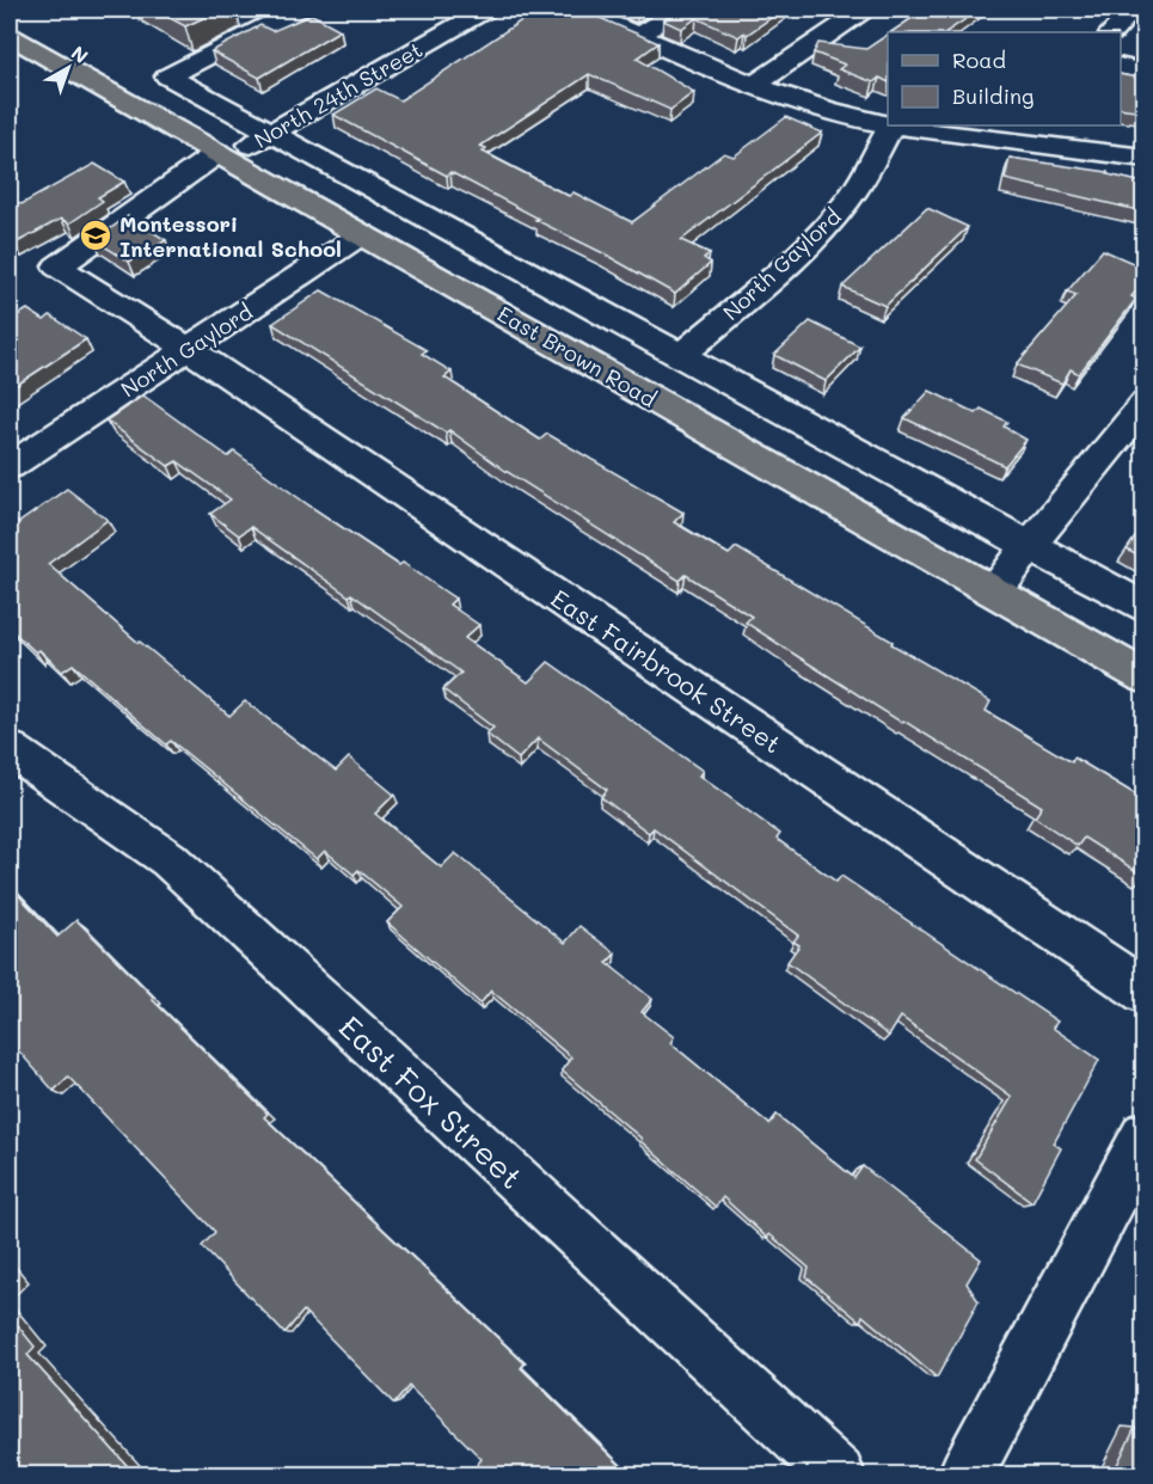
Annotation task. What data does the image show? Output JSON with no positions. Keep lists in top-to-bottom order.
{
  "streets": {
    "main road": ["East Brown Road"],
    "street": [
      "North 24th Street",
      "North Gaylord",
      "East Fairbrook Street",
      "East Fox Street"
    ]
  },
  "crossings": [
    ["North 24th Street", "North Gaylord"],
    ["North 24th Street", "East Brown Road"],
    ["North 24th Street", "East Fairbrook Street"],
    ["North Gaylord", "East Brown Road"],
    ["North Gaylord", "East Fairbrook Street"]
  ],
  "places": {
    "school or university": ["Montessori International School"]
  },
  "legend": ["Road", "Building"],
  "north": "top right"
}
